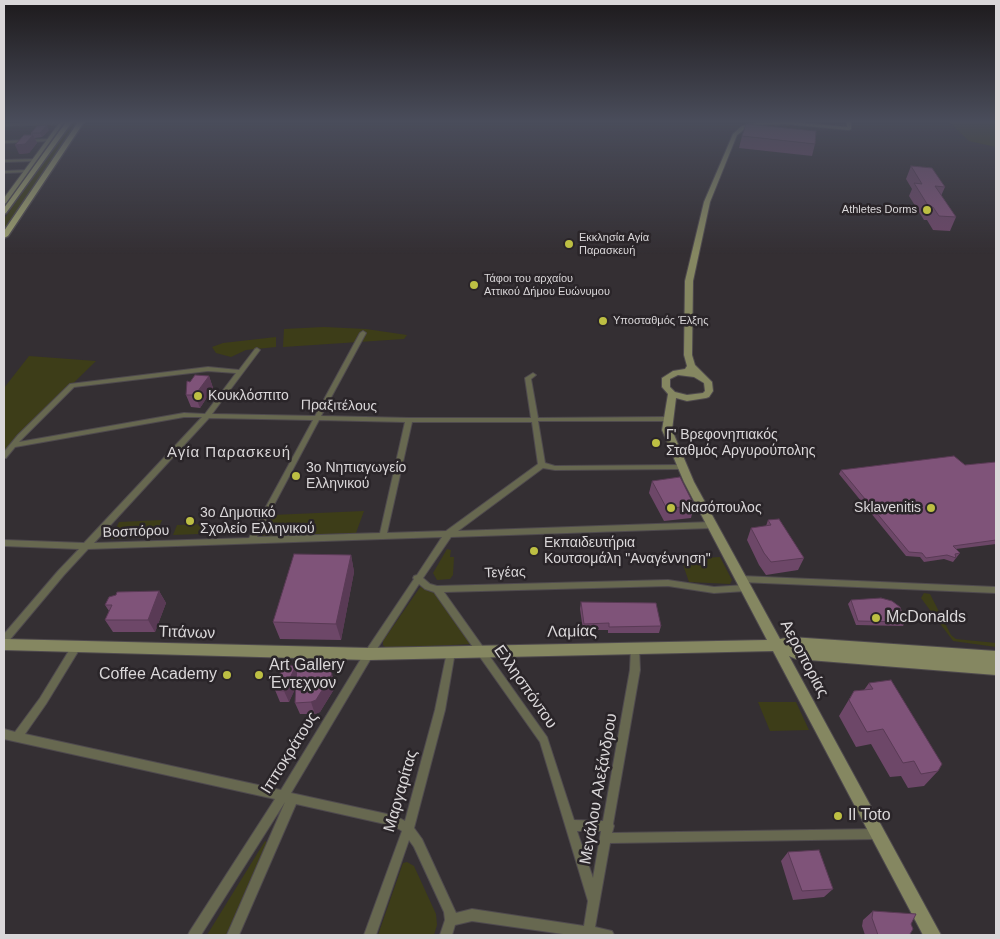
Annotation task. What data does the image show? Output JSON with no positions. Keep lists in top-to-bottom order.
{
  "streets": {
    "street": [
      "Πραξιτέλους",
      "Βοσπόρου",
      "Τεγέας",
      "Λαμίας",
      "Τιτάνων",
      "Αεροπορίας",
      "Ελλησπόντου",
      "Ιπποκράτους",
      "Μεγάλου Αλεξάνδρου",
      "Μαργαρίτας"
    ]
  },
  "crossings": [
    ["Πραξιτέλους", "Αεροπορίας"],
    ["Βοσπόρου", "Αεροπορίας"],
    ["Βοσπόρου", "Ιπποκράτους"],
    ["Τεγέας", "Αεροπορίας"],
    ["Τεγέας", "Ελλησπόντου"],
    ["Λαμίας", "Τιτάνων"],
    ["Λαμίας", "Αεροπορίας"],
    ["Λαμίας", "Ελλησπόντου"],
    ["Λαμίας", "Ιπποκράτους"],
    ["Λαμίας", "Μεγάλου Αλεξάνδρου"],
    ["Λαμίας", "Μαργαρίτας"],
    ["Τιτάνων", "Ιπποκράτους"],
    ["Ελλησπόντου", "Μεγάλου Αλεξάνδρου"]
  ],
  "districts": ["Αγία Παρασκευή"],
  "places": [
    "Athletes Dorms",
    "Εκκλησία Αγία Παρασκευή",
    "Τάφοι του αρχαίου Αττικού Δήμου Ευώνυμου",
    "Υποσταθμός Έλξης",
    "Κουκλόσπιτο",
    "Γ' Βρεφονηπιακός Σταθμός Αργυρούπολης",
    "3ο Νηπιαγωγείο Ελληνικού",
    "Νασόπουλος",
    "Sklavenitis",
    "3ο Δημοτικό Σχολείο Ελληνικού",
    "Εκπαιδευτήρια Κουτσομάλη \"Αναγέννηση\"",
    "McDonalds",
    "Coffee Academy",
    "Art Gallery Έντεχνον",
    "Il Toto"
  ]
}
